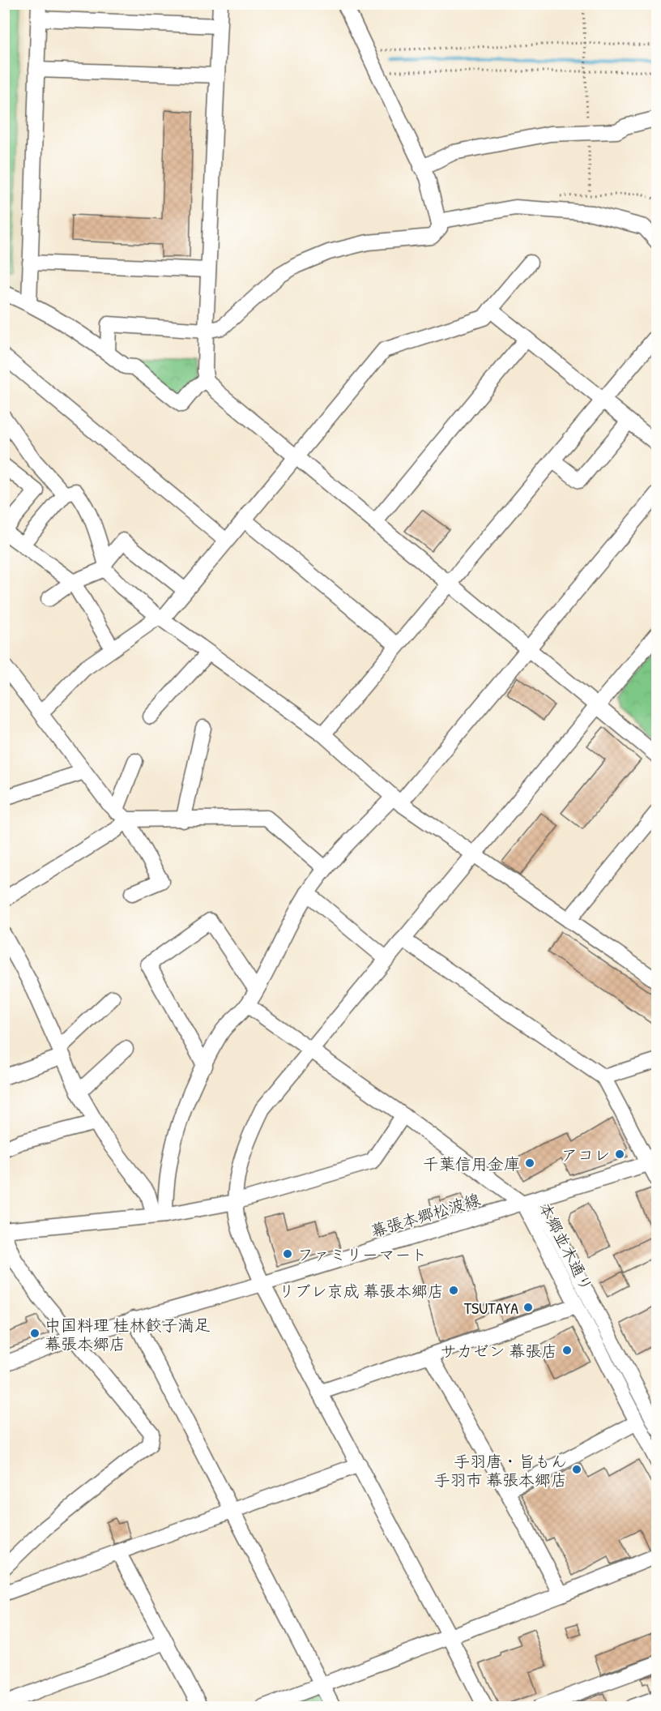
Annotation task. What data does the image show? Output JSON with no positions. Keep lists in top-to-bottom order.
{
  "streets": {
    "street": ["幕張本郷松波線", "本郷並木通り"]
  },
  "crossings": [
    ["幕張本郷松波線", "本郷並木通り"]
  ],
  "places": [
    "アコレ",
    "千葉信用金庫",
    "ファミリーマート",
    "リブレ京成 幕張本郷店",
    "TSUTAYA",
    "中国料理 桂林餃子満足 幕張本郷店",
    "サカゼン 幕張店",
    "手羽唐・旨もん 手羽市 幕張本郷店"
  ]
}
